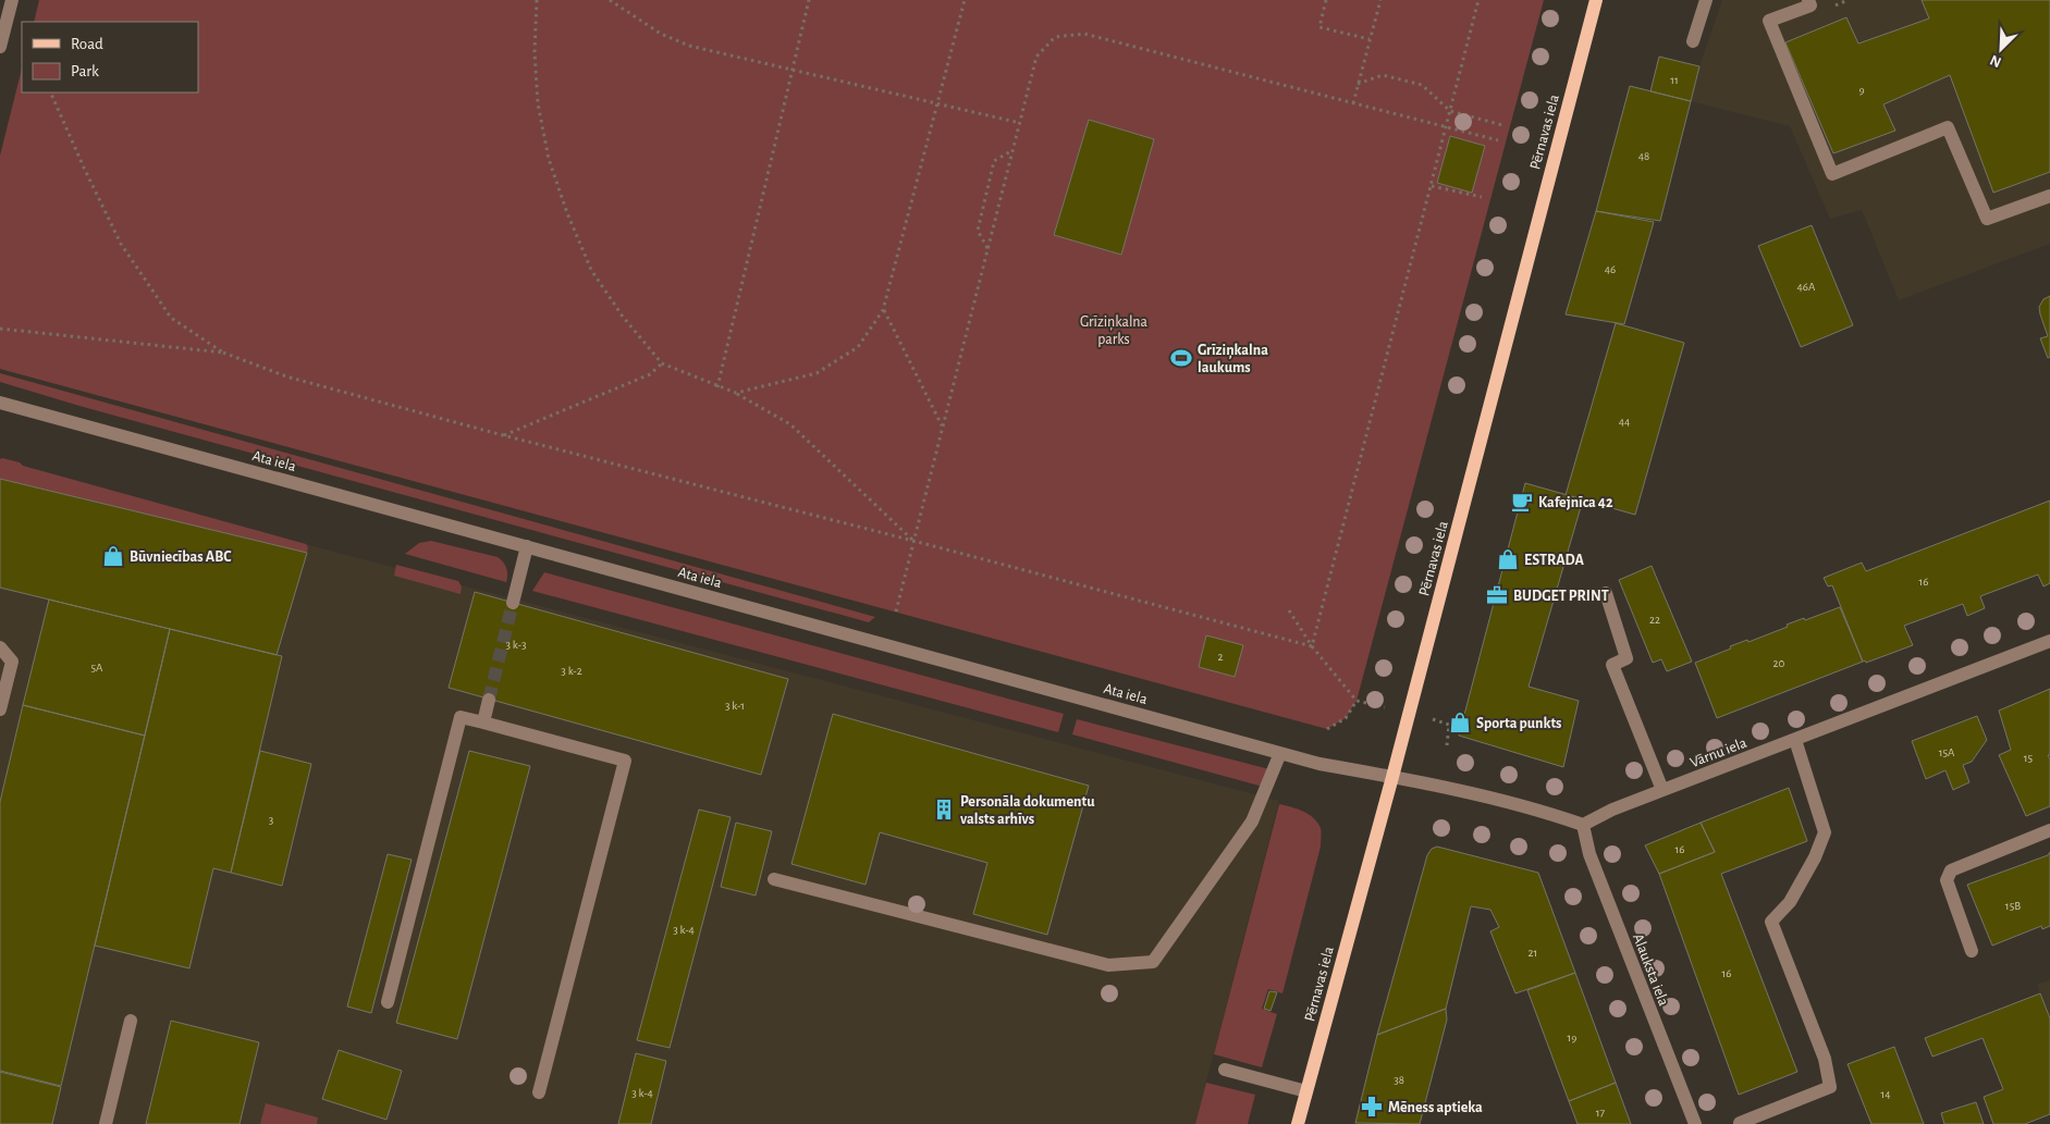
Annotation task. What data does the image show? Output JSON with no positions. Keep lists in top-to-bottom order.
{
  "streets": {
    "main road": ["Pērnavas iela"],
    "street": ["Ata iela", "Vārnu iela", "Alauksta iela"]
  },
  "crossings": [
    ["Pērnavas iela", "Ata iela"],
    ["Vārnu iela", "Alauksta iela"]
  ],
  "parks": ["Grīziņkalna parks"],
  "places": {
    "sports": ["Grīziņkalna laukums"],
    "cafe": ["Kafejnīca 42"],
    "shop": ["Būvniecības ABC", "ESTRADA", "Sporta punkts"],
    "office": ["BUDGET PRINT"],
    "building": ["Personāla dokumentu valsts arhīvs"],
    "pharmacy": ["Mēness aptieka"]
  },
  "house_numbers": [
    "11",
    "9",
    "48",
    "46",
    "46A",
    "44",
    "16",
    "22",
    "3 k-3",
    "2",
    "20",
    "5A",
    "3 k-2",
    "3 k-1",
    "15A",
    "15",
    "3",
    "16",
    "15B",
    "3 k-4",
    "21",
    "16",
    "19",
    "38",
    "3 k-4",
    "14",
    "17"
  ],
  "legend": ["Road", "Park"],
  "north": "bottom left"
}
